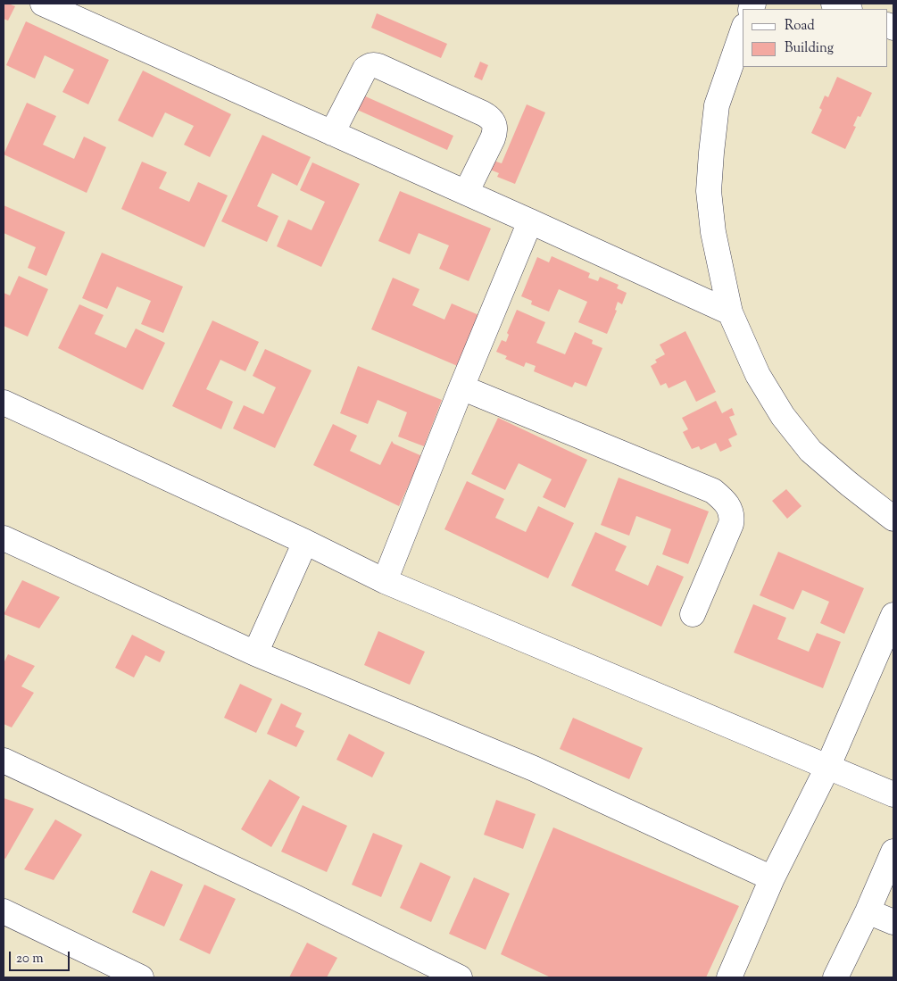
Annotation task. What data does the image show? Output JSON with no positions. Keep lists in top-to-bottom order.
{
  "legend": ["Road", "Building"],
  "scale_bar": "20 m"
}
